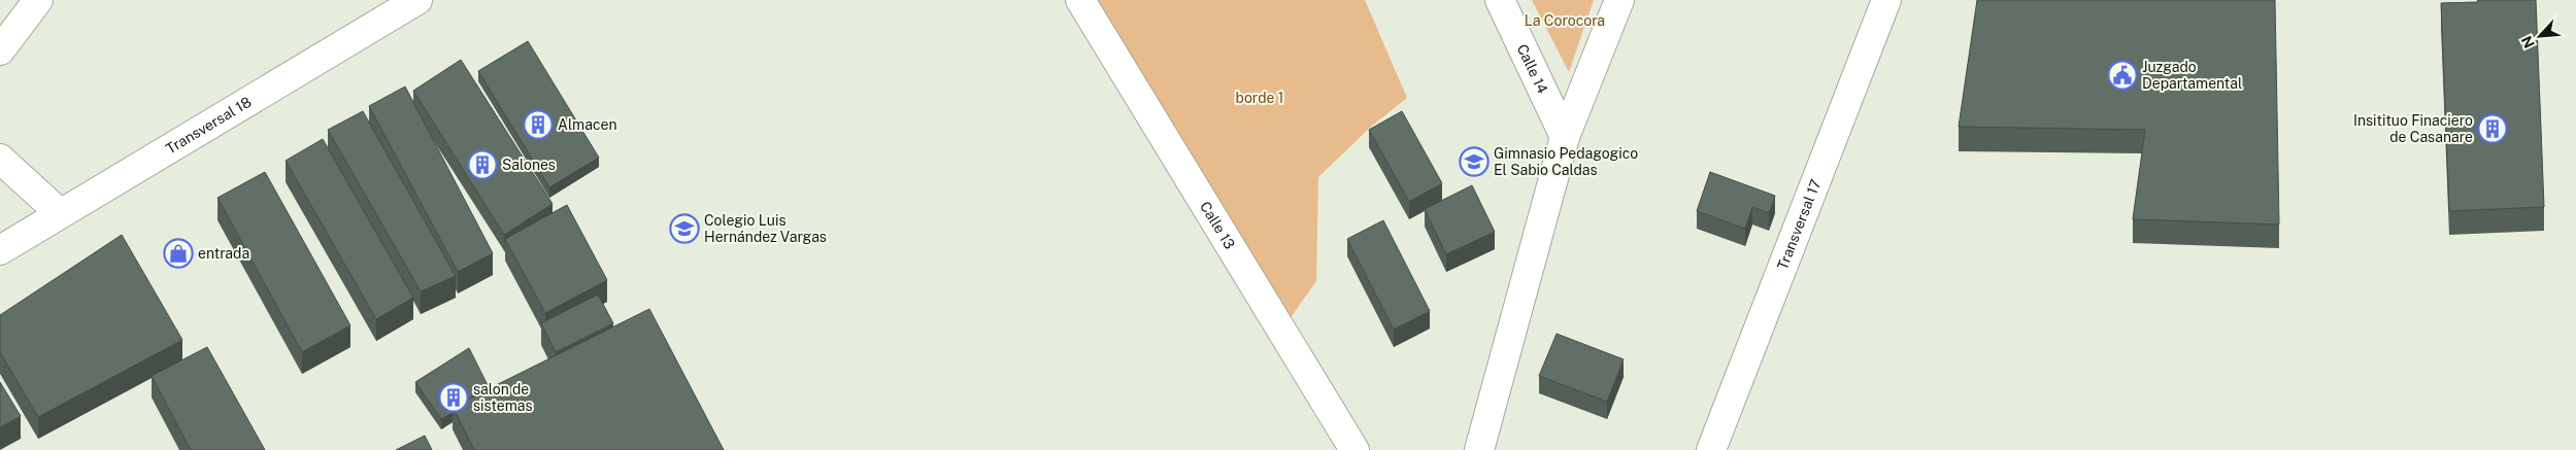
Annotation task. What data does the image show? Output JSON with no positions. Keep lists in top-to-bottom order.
{
  "streets": {
    "street": [
      "Calle 14",
      "Transversal 18",
      "Calle 13",
      "Transversal 17"
    ]
  },
  "parks": ["La Corocora", "borde 1"],
  "places": {
    "public building": ["Juzgado Departamental"],
    "building": [
      "Almacen",
      "Insitituo Finaciero de Casanare",
      "Salones",
      "salon de sistemas"
    ],
    "school or university": ["Gimnasio Pedagogico El Sabio Caldas", "Colegio Luis Hernández Vargas"],
    "shop": ["entrada"]
  },
  "north": "bottom left"
}
